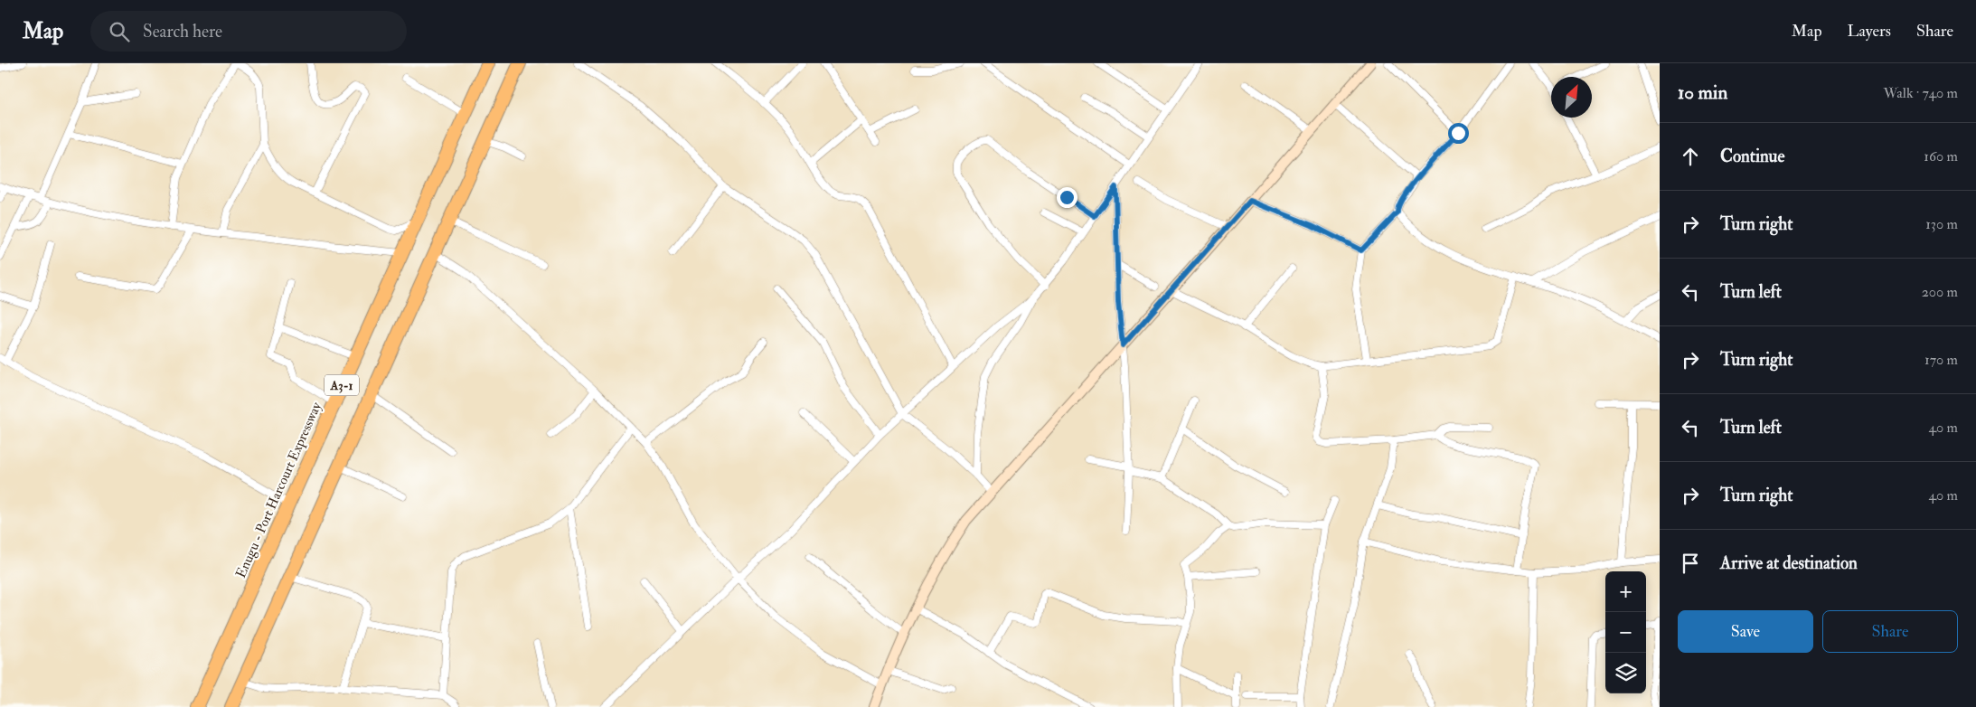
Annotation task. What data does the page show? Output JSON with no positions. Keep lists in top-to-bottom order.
{
  "streets": {
    "highway": ["A3-1", "Enugu - Port Harcourt Expressway"]
  },
  "north": "top right",
  "page": {
    "header": "Map",
    "search": "Search here",
    "nav": ["Map", "Layers", "Share"],
    "heading": ["10 min", "Walk · 740 m"],
    "list": [
      ["Continue", "160 m"],
      ["Turn right", "130 m"],
      ["Turn left", "200 m"],
      ["Turn right", "170 m"],
      ["Turn left", "40 m"],
      ["Turn right", "40 m"],
      "Arrive at destination"
    ],
    "map_buttons": ["+", "−"],
    "buttons": ["Save", "Share"]
  }
}
